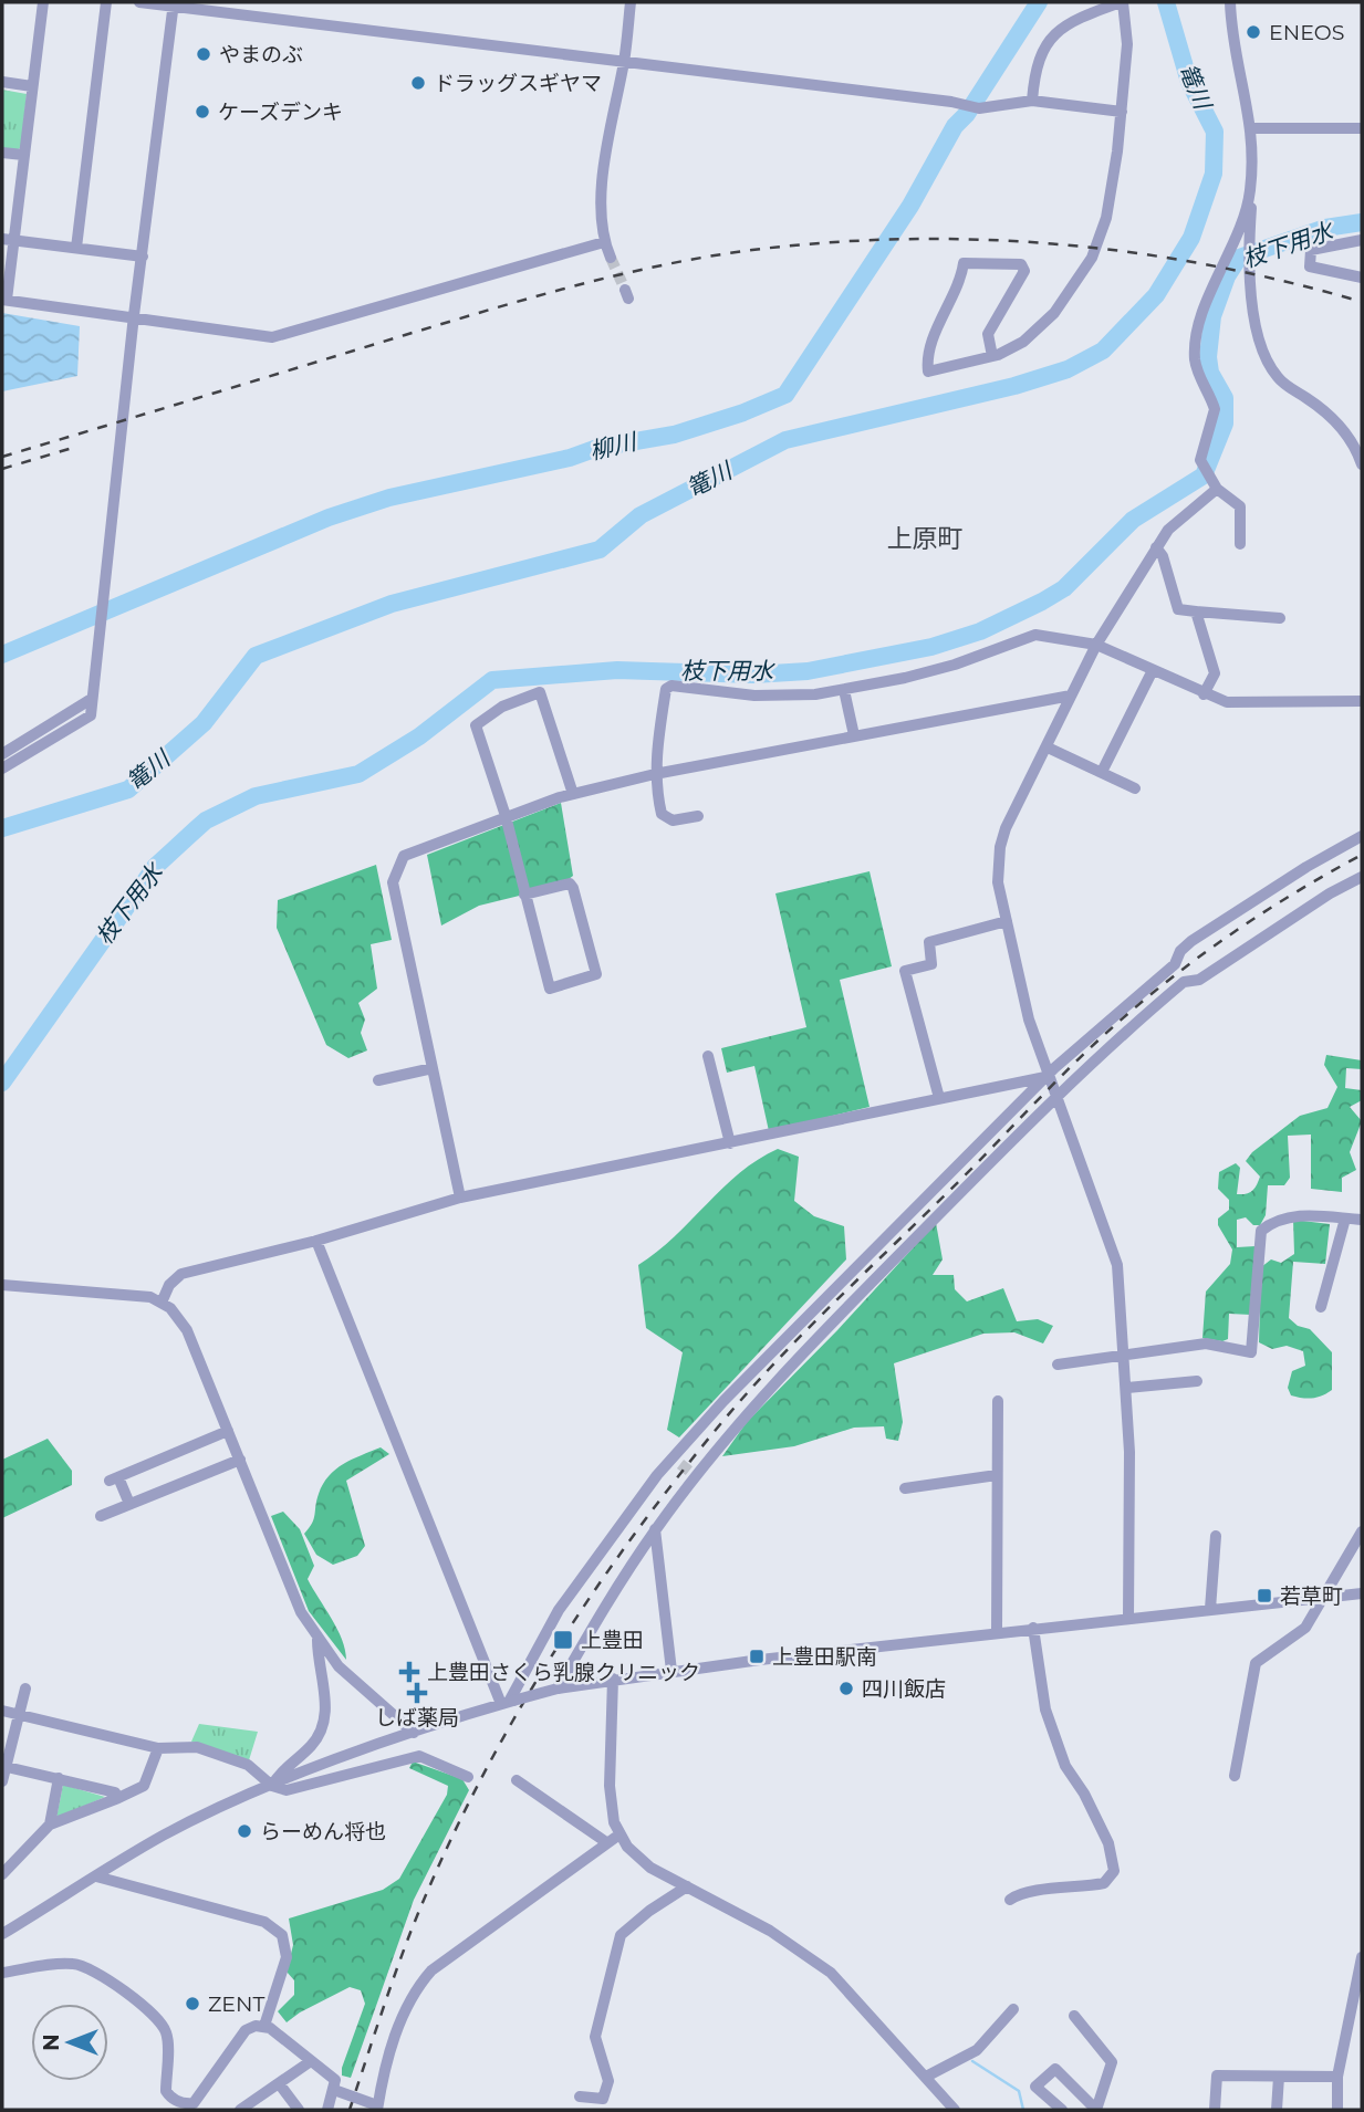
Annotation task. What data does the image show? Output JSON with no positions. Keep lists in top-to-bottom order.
{
  "districts": ["上原町"],
  "water": ["篭川", "枝下用水", "柳川"],
  "places": {
    "other": [
      "ENEOS",
      "やまのぶ",
      "ドラッグスギヤマ",
      "ケーズデンキ",
      "四川飯店",
      "らーめん将也",
      "ZENT"
    ],
    "transit": ["若草町", "上豊田", "上豊田駅南"],
    "health": ["上豊田さくら乳腺クリニック", "しば薬局"]
  },
  "north": "left"
}
